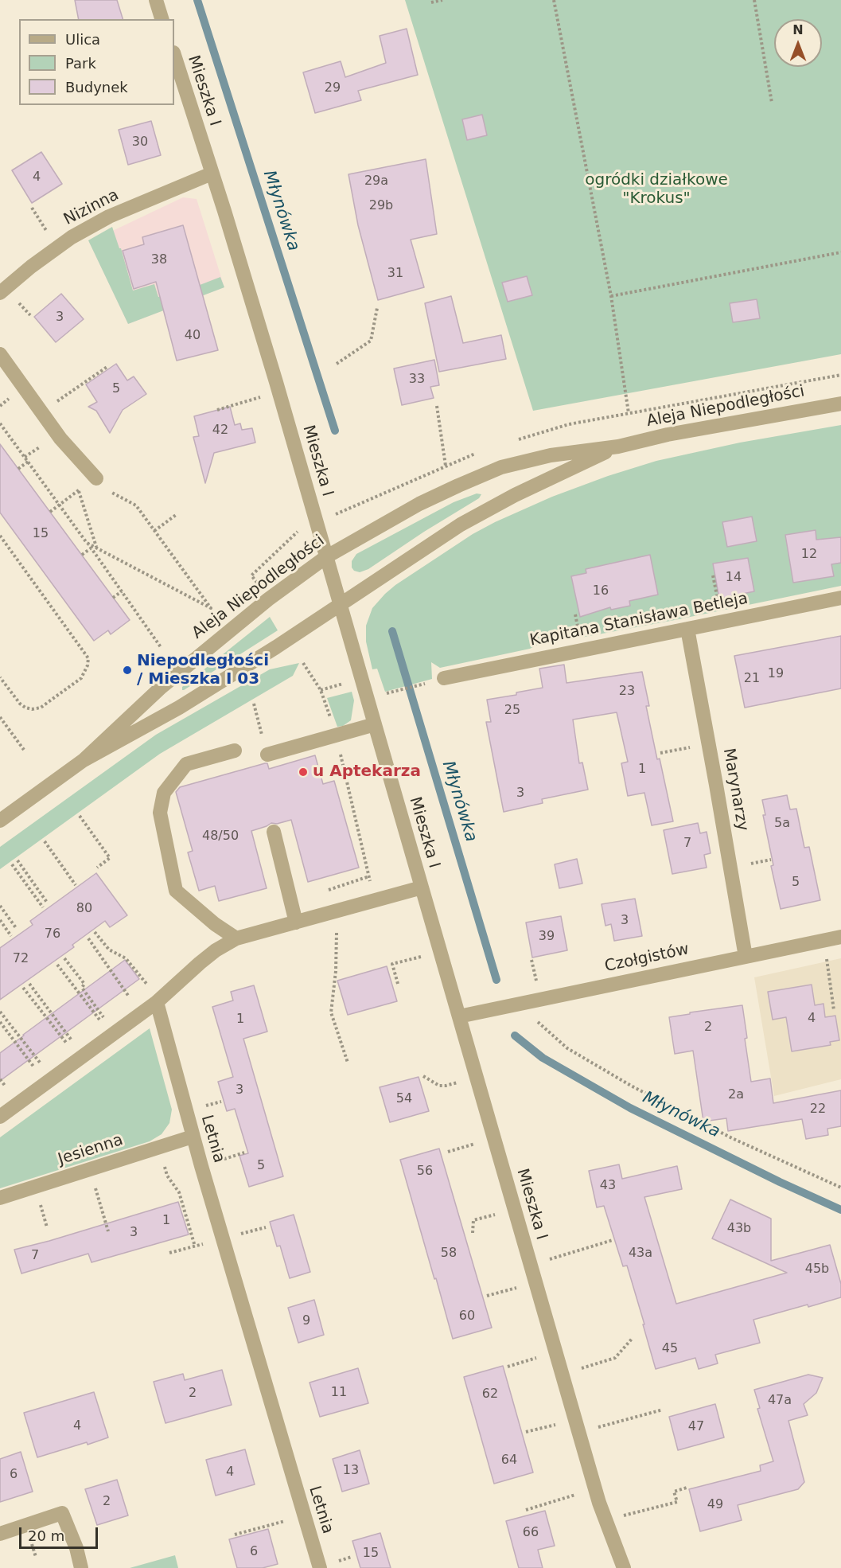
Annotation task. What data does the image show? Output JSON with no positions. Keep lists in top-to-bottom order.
{
  "streets": {
    "street": [
      "Mieszka I",
      "Nizinna",
      "Aleja Niepodległości",
      "Kapitana Stanisława Betleja",
      "Marynarzy",
      "Czołgistów",
      "Letnia",
      "Jesienna"
    ]
  },
  "crossings": [
    ["Mieszka I", "Nizinna"],
    ["Mieszka I", "Aleja Niepodległości"],
    ["Mieszka I", "Czołgistów"],
    ["Kapitana Stanisława Betleja", "Marynarzy"],
    ["Marynarzy", "Czołgistów"],
    ["Letnia", "Jesienna"]
  ],
  "water": ["Młynówka"],
  "parks": ["ogródki działkowe \"Krokus\""],
  "places": ["Niepodległości / Mieszka I 03", "u Aptekarza"],
  "house_numbers": [
    "29",
    "30",
    "4",
    "29a",
    "29b",
    "38",
    "31",
    "3",
    "40",
    "33",
    "5",
    "42",
    "15",
    "12",
    "14",
    "16",
    "19",
    "21",
    "23",
    "25",
    "1",
    "3",
    "5a",
    "48/50",
    "7",
    "5",
    "80",
    "3",
    "76",
    "39",
    "72",
    "4",
    "1",
    "2",
    "3",
    "2a",
    "54",
    "22",
    "5",
    "56",
    "43",
    "1",
    "43b",
    "3",
    "58",
    "43a",
    "7",
    "45b",
    "60",
    "9",
    "45",
    "11",
    "2",
    "62",
    "47a",
    "4",
    "47",
    "64",
    "13",
    "4",
    "6",
    "2",
    "49",
    "66",
    "6",
    "15"
  ],
  "legend": ["Ulica", "Park", "Budynek"],
  "scale_bar": "20 m",
  "north": "top"
}
